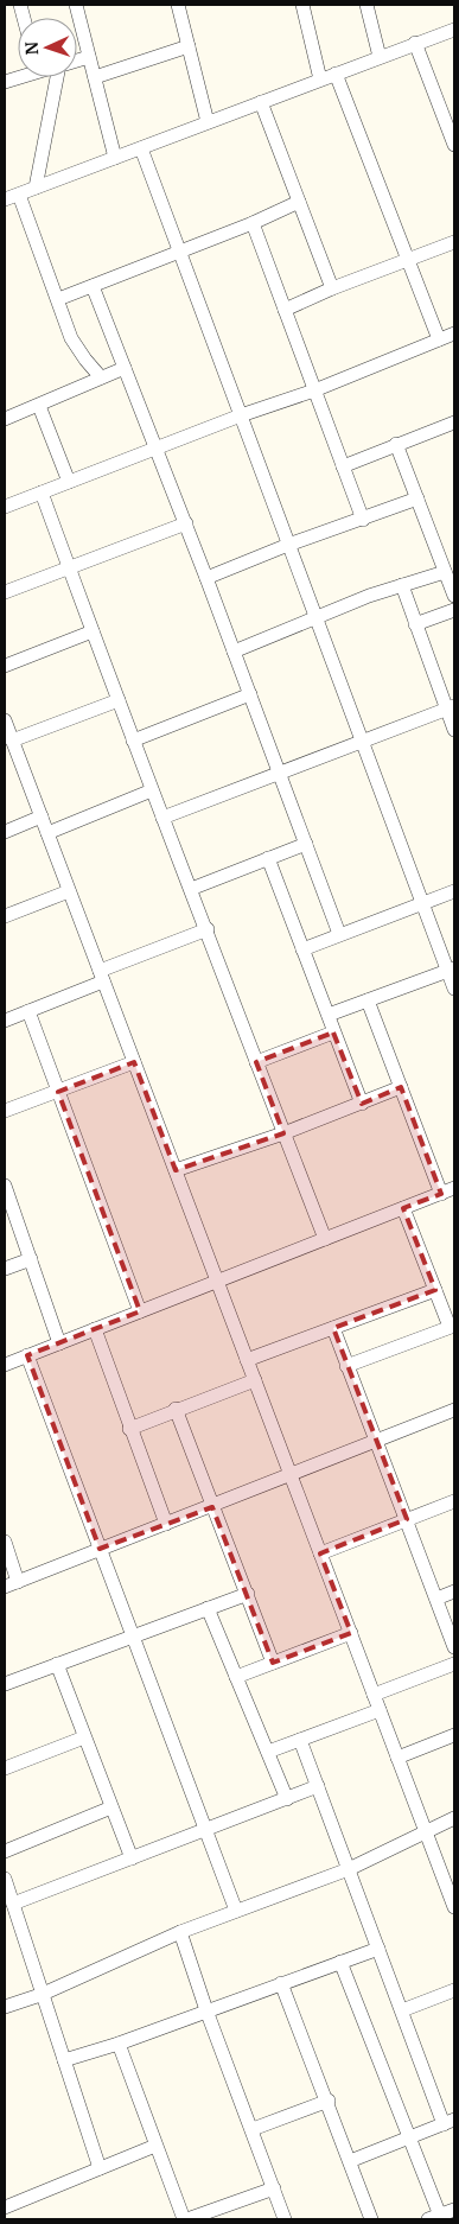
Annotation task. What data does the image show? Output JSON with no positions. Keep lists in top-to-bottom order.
{
  "north": "left"
}
